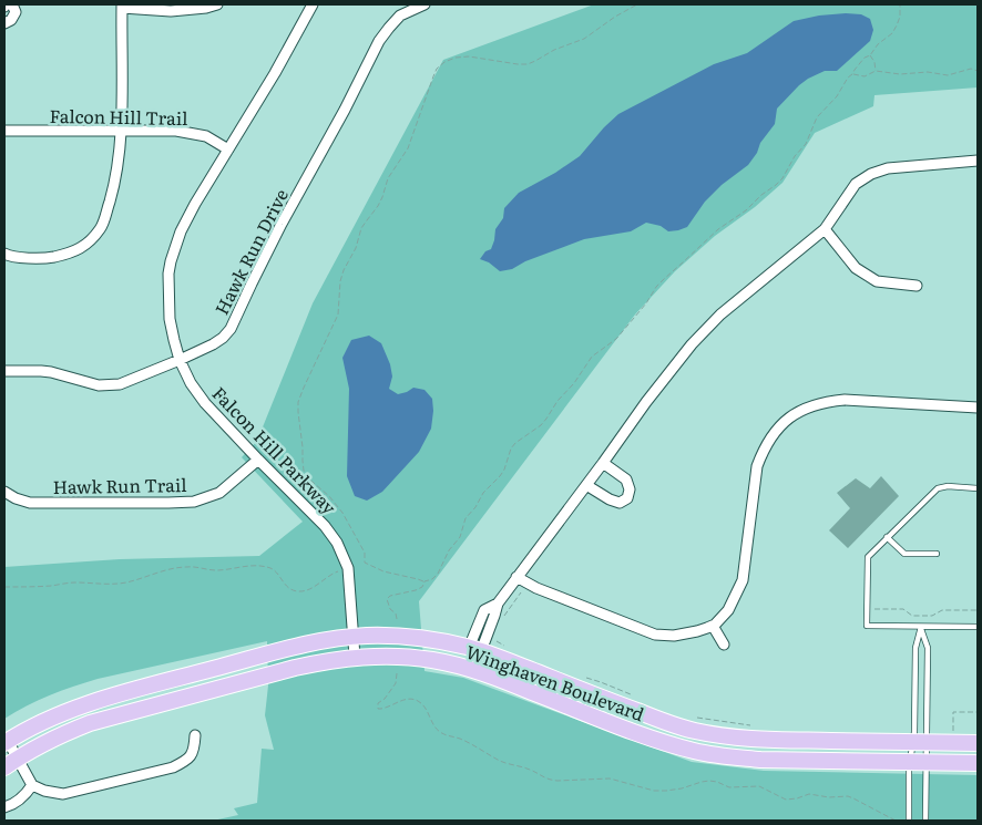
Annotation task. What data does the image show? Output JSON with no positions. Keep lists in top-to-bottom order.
{
  "streets": {
    "main road": ["Winghaven Boulevard"],
    "street": [
      "Falcon Hill Trail",
      "Hawk Run Drive",
      "Falcon Hill Parkway",
      "Hawk Run Trail"
    ]
  },
  "crossings": [
    ["Falcon Hill Trail", "Falcon Hill Parkway"],
    ["Hawk Run Drive", "Falcon Hill Parkway"],
    ["Falcon Hill Parkway", "Hawk Run Trail"],
    ["Falcon Hill Parkway", "Winghaven Boulevard"]
  ]
}
